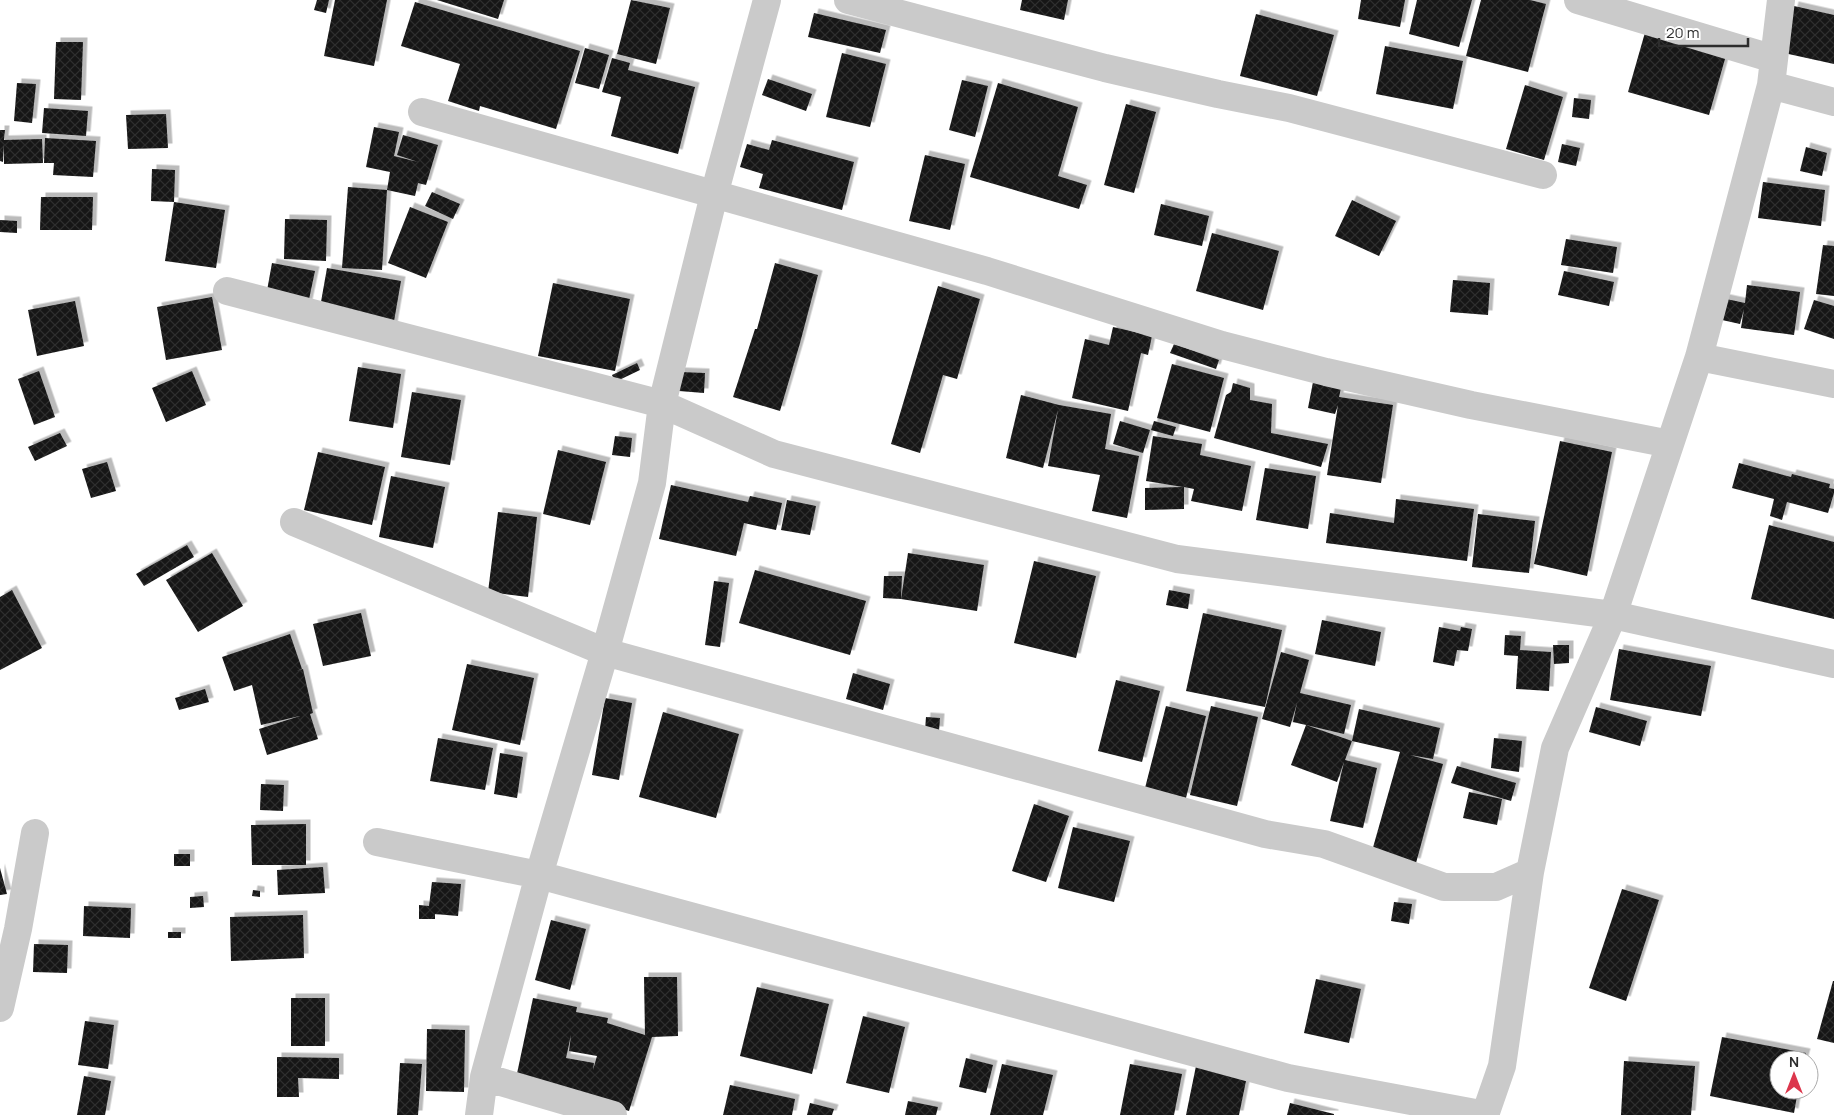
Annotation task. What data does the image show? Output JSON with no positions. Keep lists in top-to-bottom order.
{
  "scale_bar": "20 m",
  "north": "top"
}
